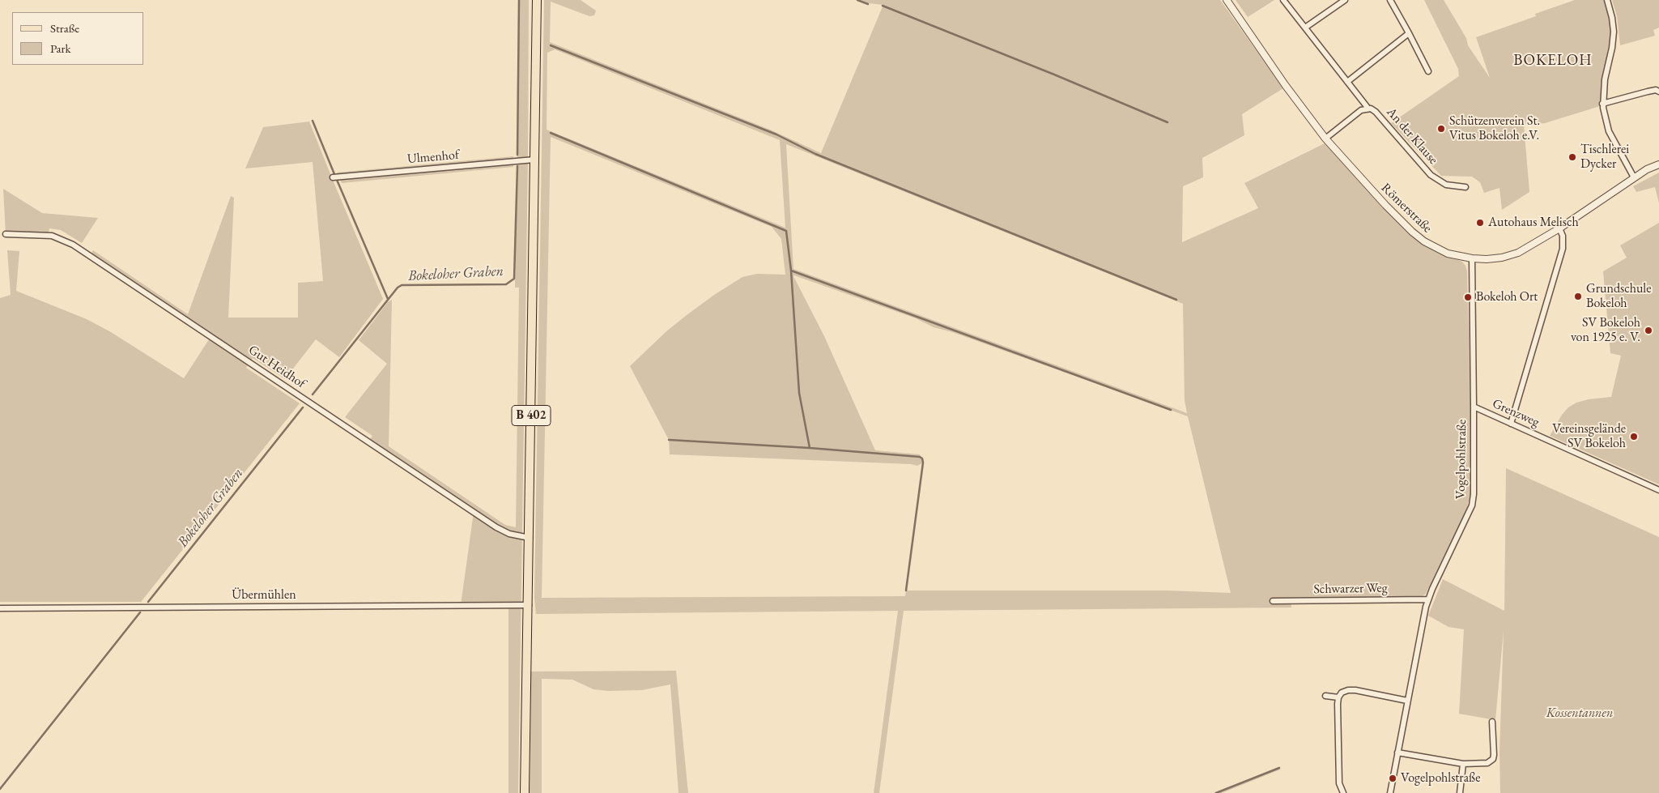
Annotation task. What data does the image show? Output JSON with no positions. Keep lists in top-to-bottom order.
{
  "streets": {
    "main road": ["B 402"],
    "street": [
      "An der Klause",
      "Ulmenhof",
      "Römerstraße",
      "Gut Heidhof",
      "Grenzweg",
      "Vogelpohlstraße",
      "Schwarzer Weg",
      "Übermühlen"
    ]
  },
  "crossings": [
    ["An der Klause", "Römerstraße"],
    ["Ulmenhof", "B 402"],
    ["Römerstraße", "Vogelpohlstraße"],
    ["Gut Heidhof", "B 402"],
    ["Grenzweg", "Vogelpohlstraße"],
    ["B 402", "Übermühlen"],
    ["Vogelpohlstraße", "Schwarzer Weg"]
  ],
  "districts": ["BOKELOH"],
  "water": ["Bokeloher Graben"],
  "parks": ["Kossentannen"],
  "places": [
    "Schützenverein St. Vitus Bokeloh e.V.",
    "Tischlerei Dycker",
    "Autohaus Melisch",
    "Grundschule Bokeloh",
    "Bokeloh Ort",
    "SV Bokeloh von 1925 e. V.",
    "Vereinsgelände SV Bokeloh",
    "Vogelpohlstraße"
  ],
  "legend": ["Straße", "Park"]
}
